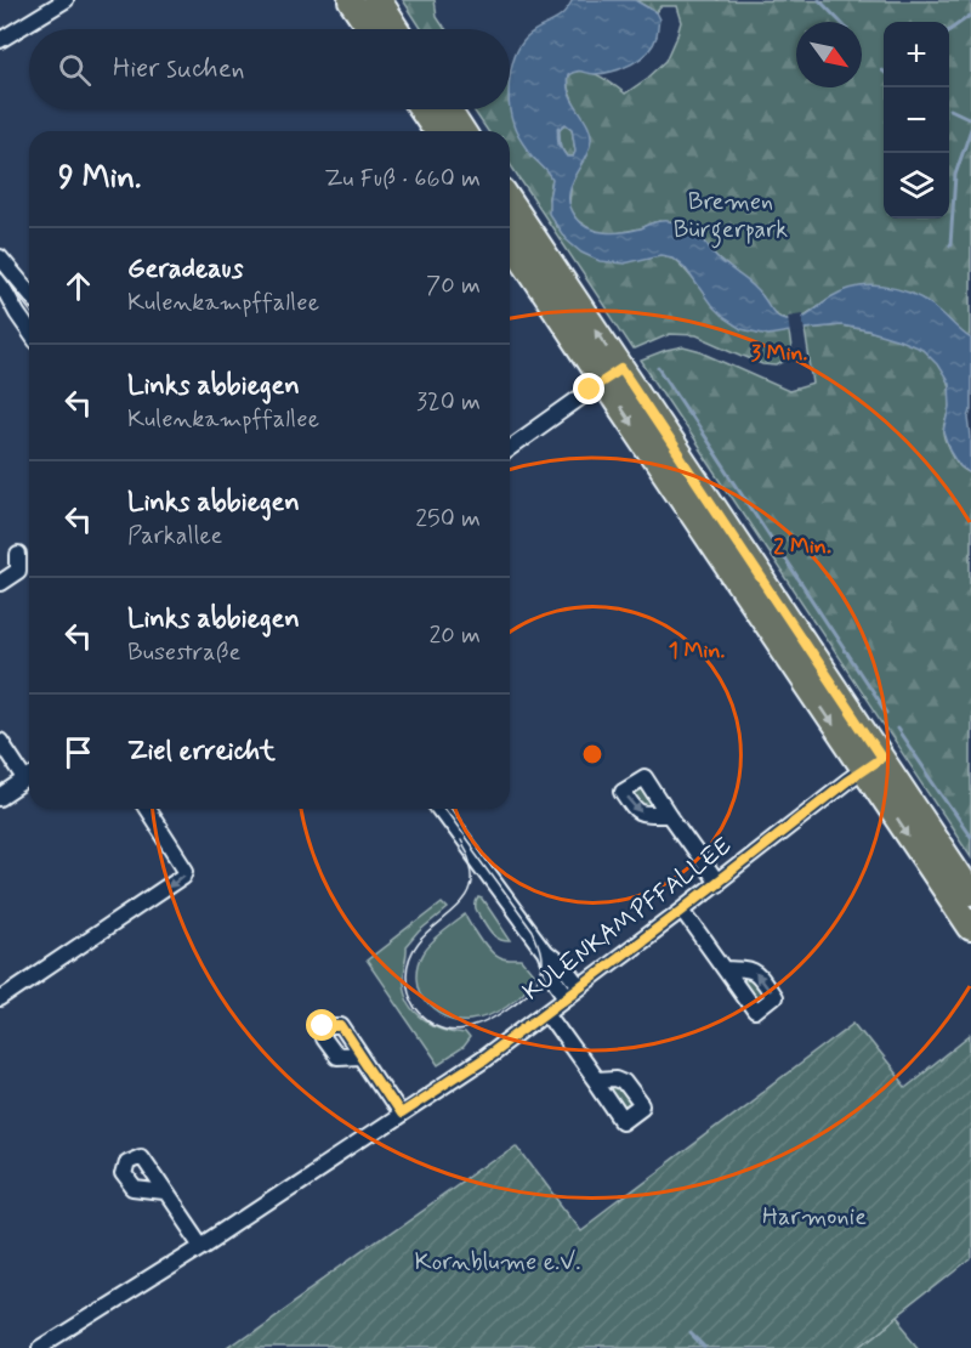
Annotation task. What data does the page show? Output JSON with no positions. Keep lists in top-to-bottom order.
{
  "streets": {
    "street": ["KULENKAMPFFALLEE"]
  },
  "parks": ["Bremen Bürgerpark", "Harmonie", "Kornblume e.V."],
  "north": "bottom right",
  "page": {
    "map_buttons": ["+", "−"],
    "search": "Hier suchen",
    "heading": ["9 Min.", "Zu Fuß · 660 m"],
    "list": [
      ["Geradeaus", "Kulenkampffallee", "70 m"],
      ["Links abbiegen", "Kulenkampffallee", "320 m"],
      ["Links abbiegen", "Parkallee", "250 m"],
      ["Links abbiegen", "Busestraße", "20 m"],
      "Ziel erreicht"
    ]
  },
  "rings": ["3 Min.", "2 Min.", "1 Min."]
}
